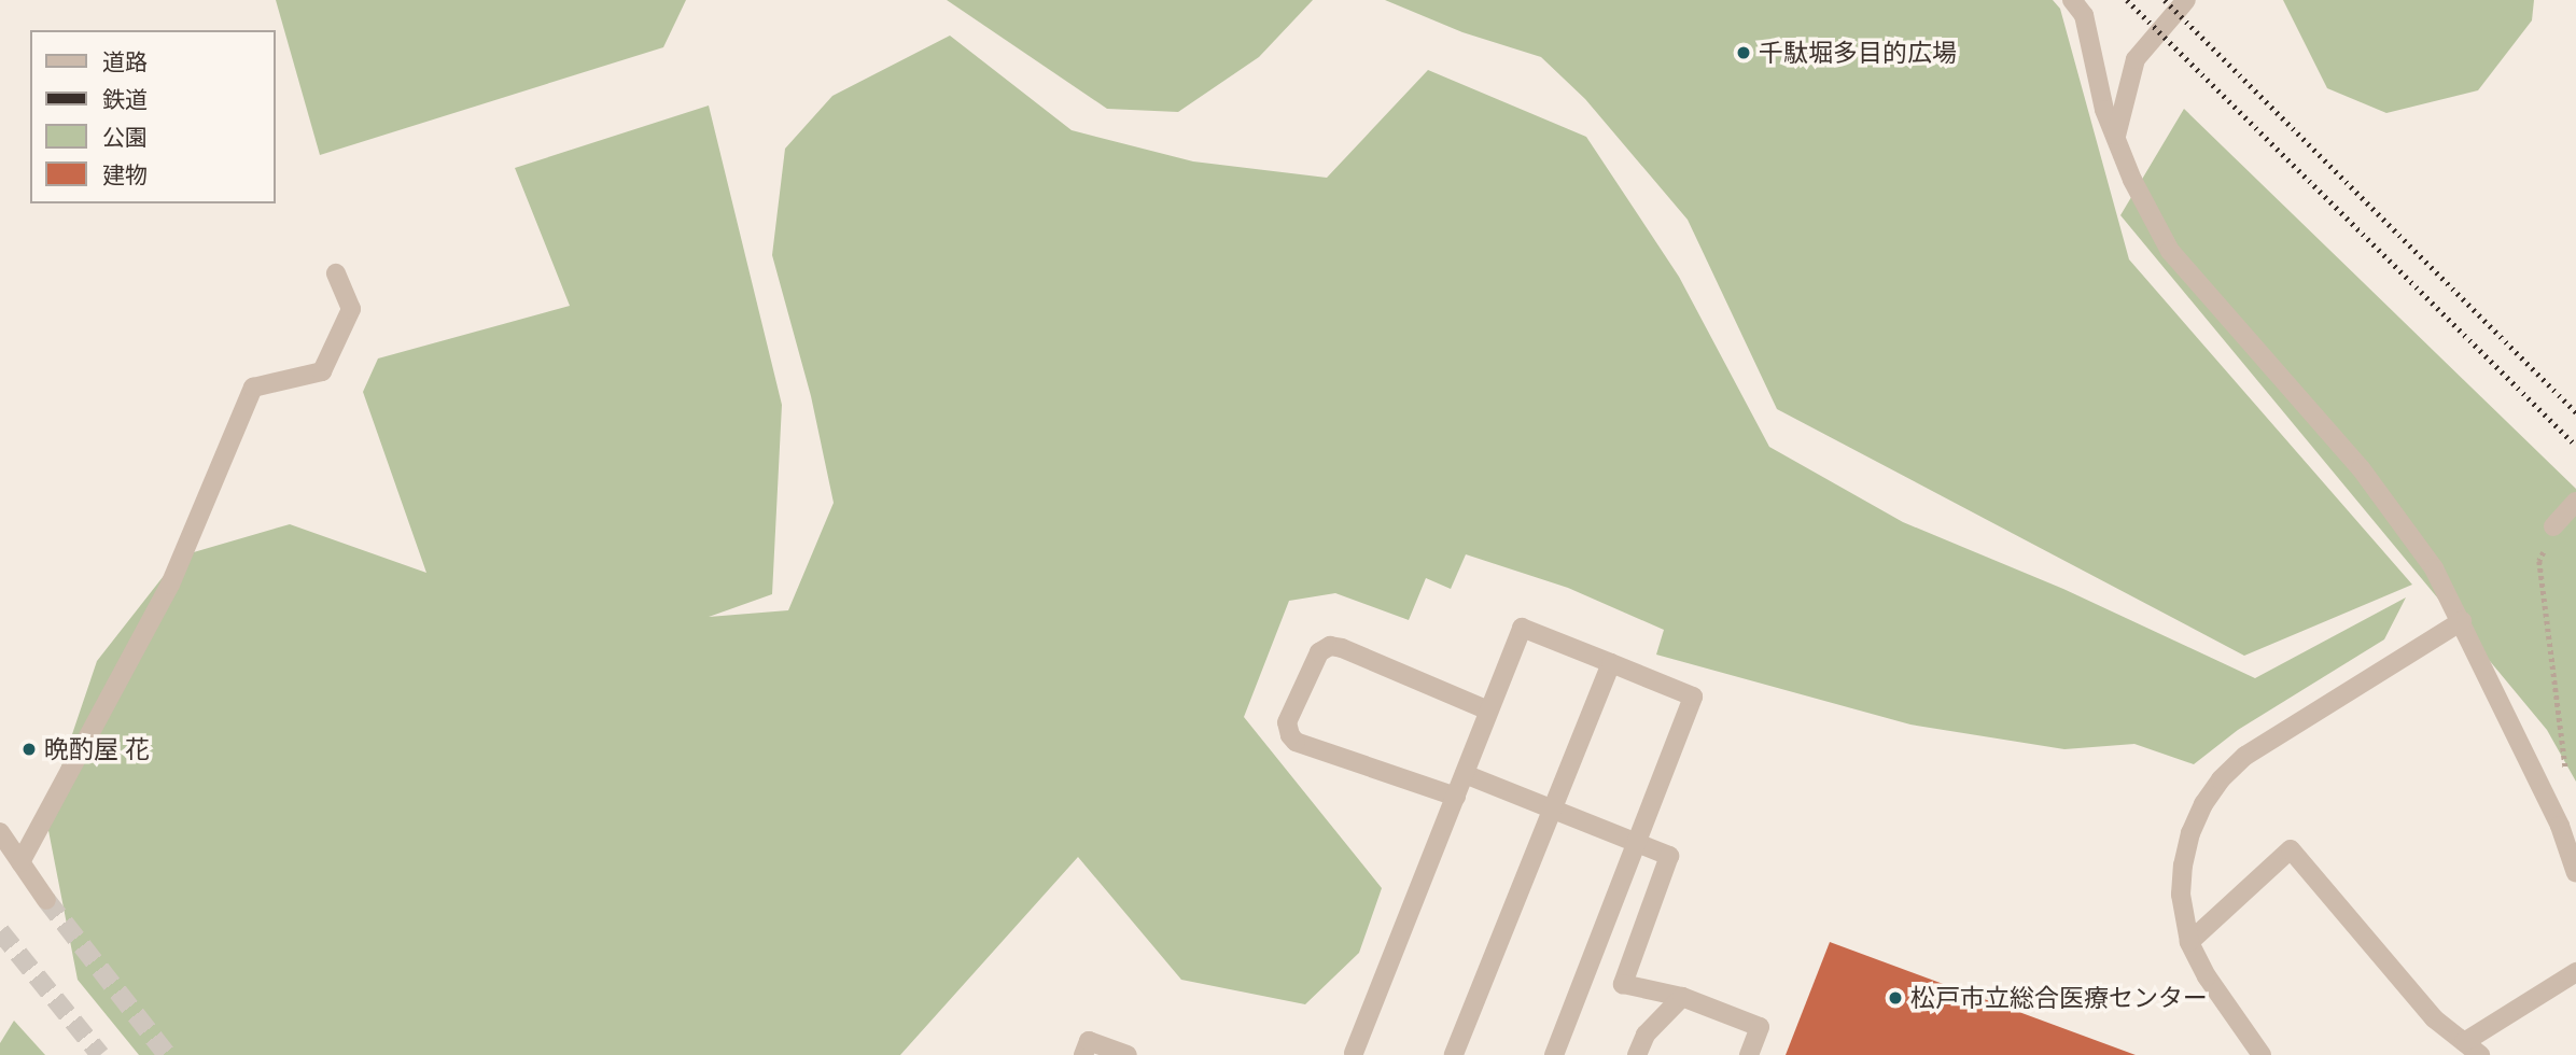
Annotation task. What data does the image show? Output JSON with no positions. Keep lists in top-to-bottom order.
{
  "places": ["千駄堀多目的広場", "晩酌屋 花", "松戸市立総合医療センター"],
  "legend": [
    "道路",
    "鉄道",
    "公園",
    "建物"
  ]
}
